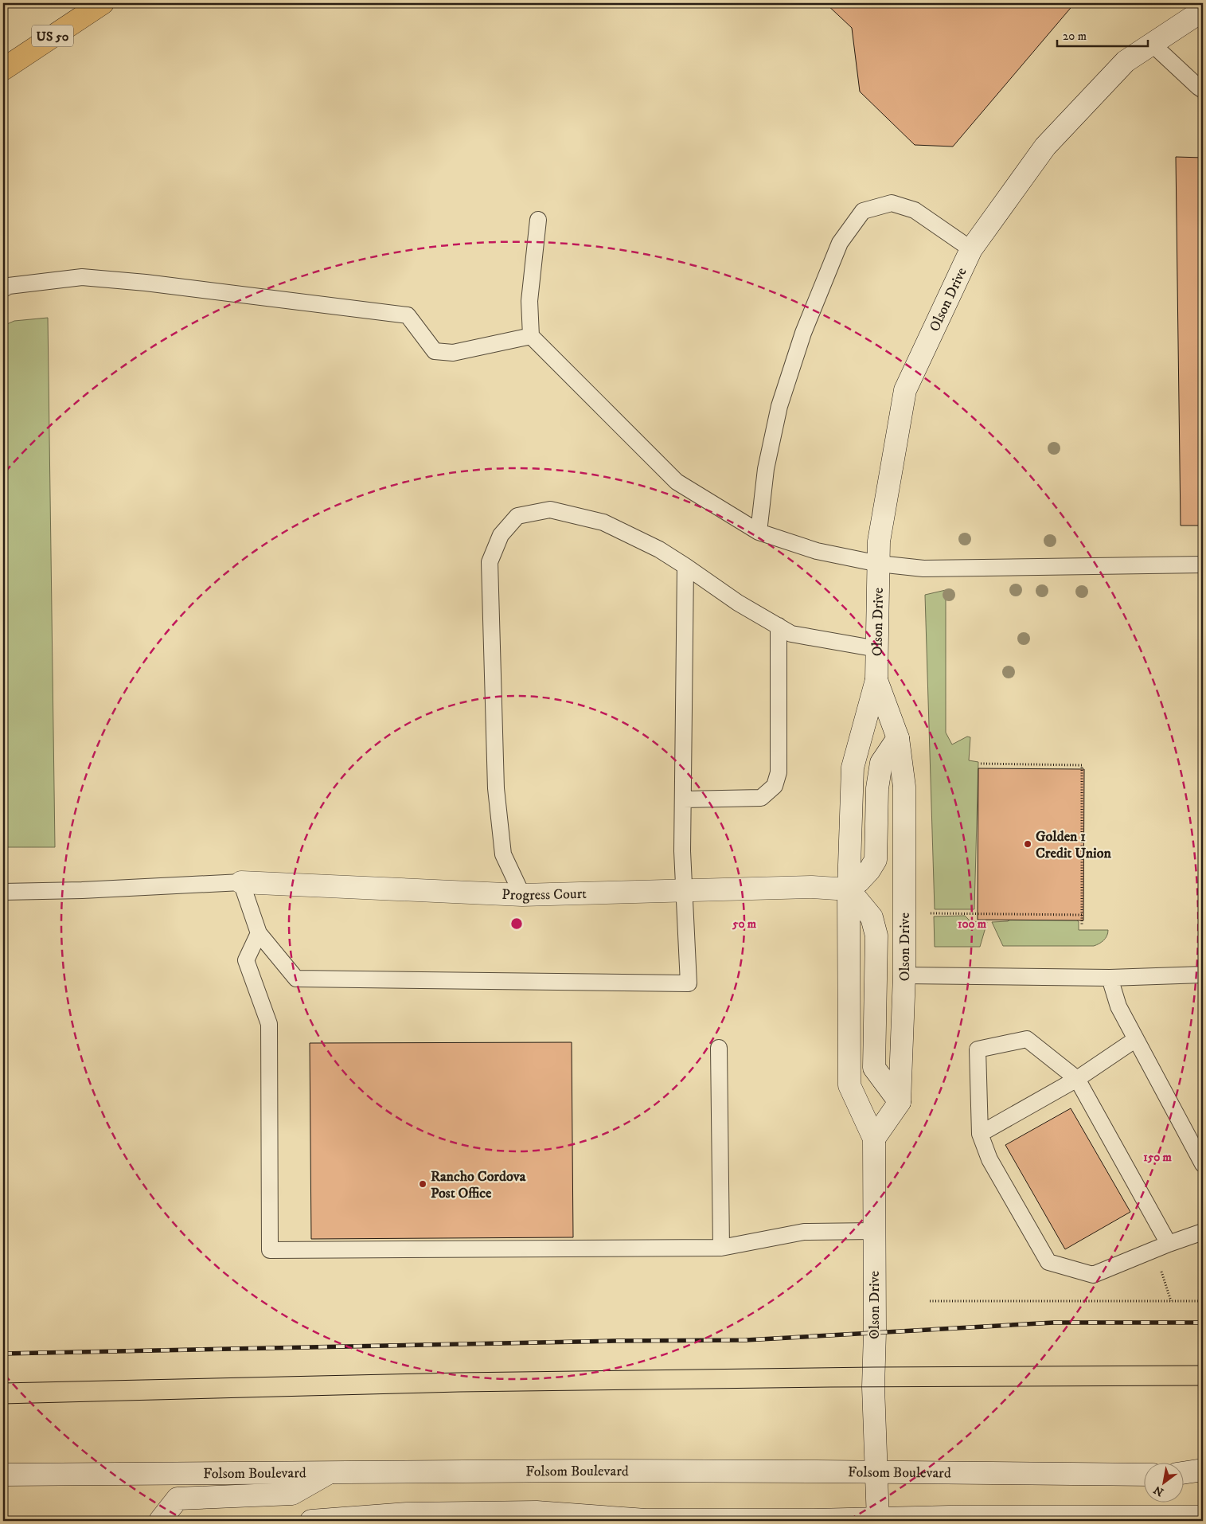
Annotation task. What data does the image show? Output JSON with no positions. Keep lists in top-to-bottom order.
{
  "streets": {
    "highway": ["US 50"],
    "street": ["Olson Drive", "Progress Court", "Folsom Boulevard"]
  },
  "crossings": [
    ["Olson Drive", "Progress Court"],
    ["Olson Drive", "Folsom Boulevard"]
  ],
  "places": ["Golden 1 Credit Union", "Rancho Cordova Post Office"],
  "scale_bar": "20 m",
  "north": "bottom left",
  "rings": ["50 m", "100 m", "150 m"]
}
